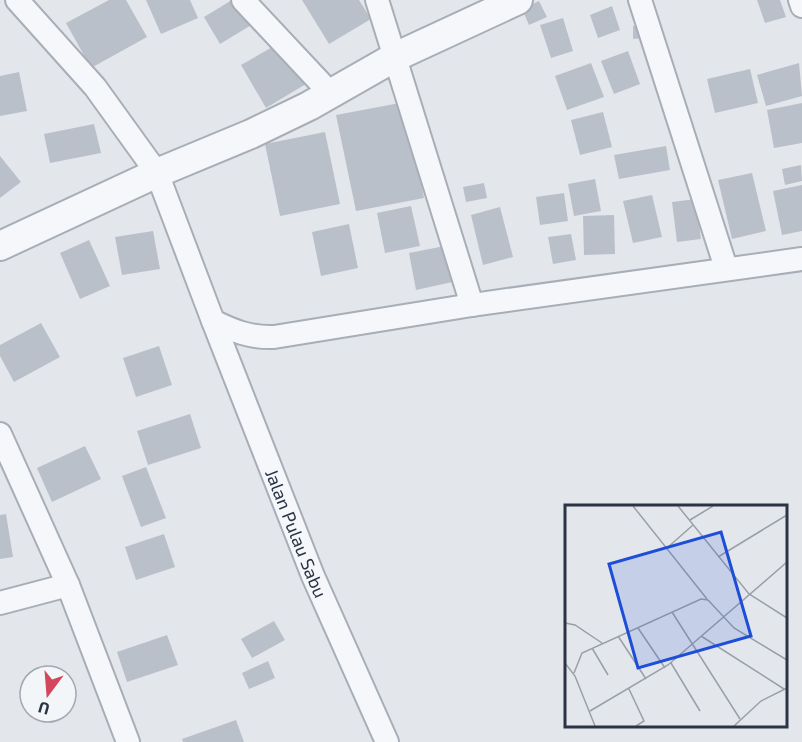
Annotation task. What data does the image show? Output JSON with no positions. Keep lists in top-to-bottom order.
{
  "streets": {
    "street": ["Jalan Pulau Sabu"]
  },
  "north": "bottom"
}
